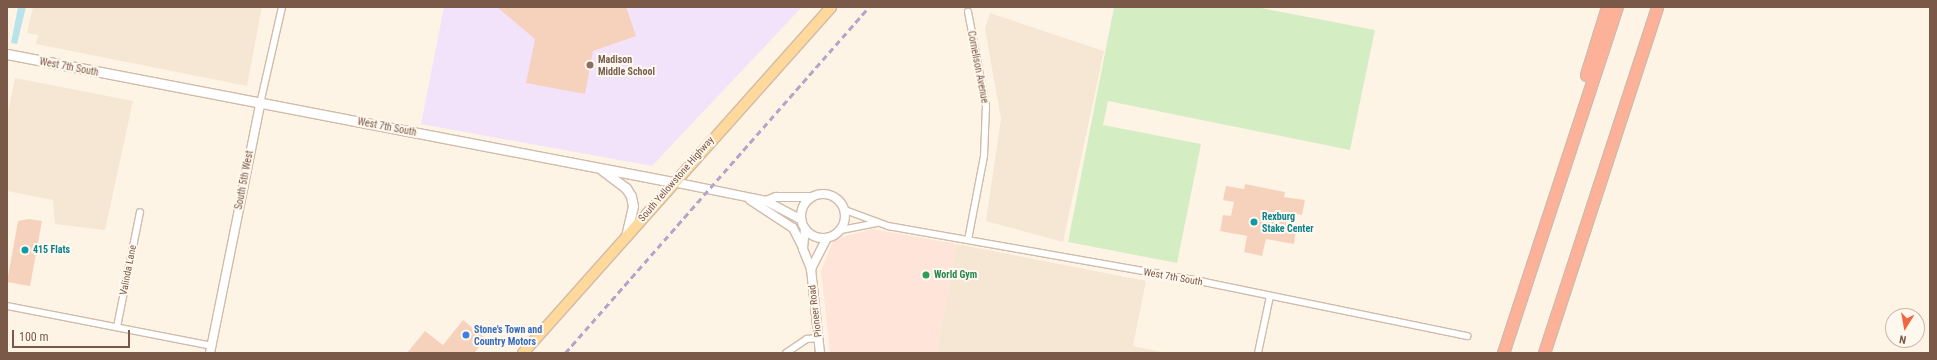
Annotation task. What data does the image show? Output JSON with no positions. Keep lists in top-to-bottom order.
{
  "streets": {
    "main road": ["West 7th South", "South Yellowstone Highway"],
    "street": [
      "Cornelison Avenue",
      "South 5th West",
      "Valinda Lane",
      "Pioneer Road"
    ]
  },
  "crossings": [
    ["West 7th South", "Cornelison Avenue"],
    ["West 7th South", "South Yellowstone Highway"],
    ["West 7th South", "South 5th West"],
    ["West 7th South", "Pioneer Road"]
  ],
  "places": [
    "Madison Middle School",
    "Rexburg Stake Center",
    "415 Flats",
    "World Gym",
    "Stone's Town and Country Motors"
  ],
  "scale_bar": "100 m",
  "north": "bottom"
}
